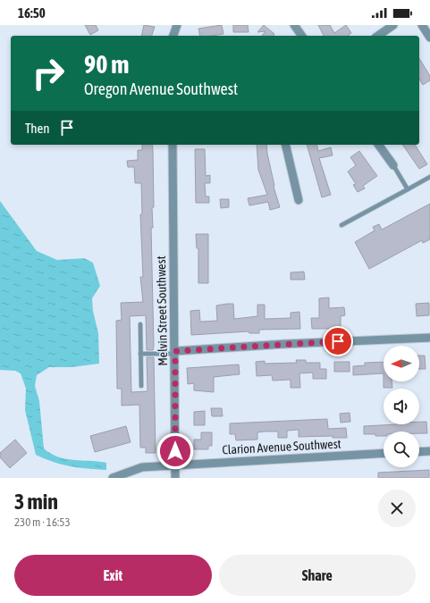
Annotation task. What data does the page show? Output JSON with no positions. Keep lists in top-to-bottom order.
{
  "streets": {
    "street": ["Melvin Street Southwest", "Clarion Avenue Southwest"]
  },
  "crossings": [
    ["Melvin Street Southwest", "Clarion Avenue Southwest"]
  ],
  "north": "left",
  "page": {
    "status": "16:50",
    "turn": ["90 m", "Oregon Avenue Southwest"],
    "then": "Then",
    "heading": ["3 min", "230 m · 16:53"],
    "buttons": ["Exit", "Share"]
  }
}
